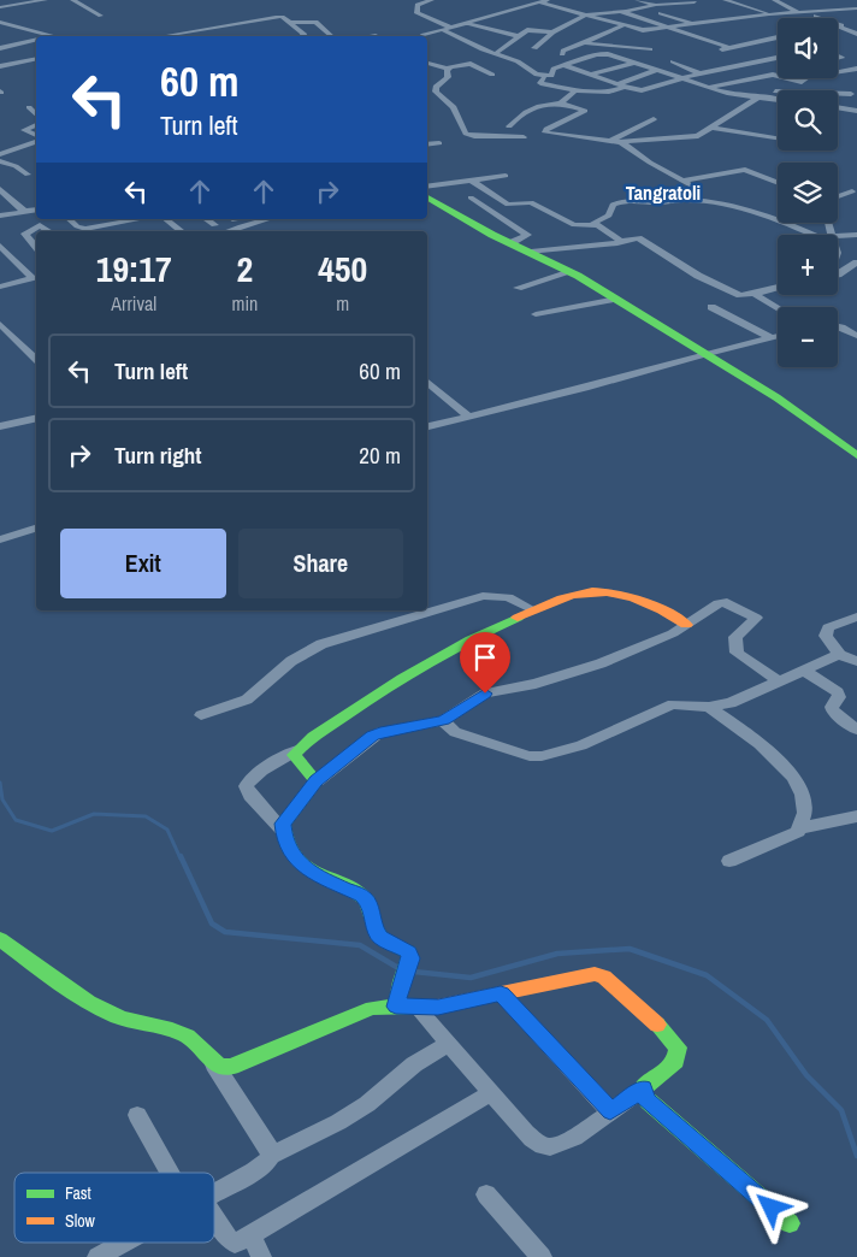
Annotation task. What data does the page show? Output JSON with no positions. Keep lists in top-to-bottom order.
{
  "districts": ["Tangratoli"],
  "legend": ["Fast", "Slow"],
  "page": {
    "map_buttons": ["+", "−"],
    "turn": ["60 m", "Turn left"],
    "eta": [
      "19:17",
      "Arrival",
      "2",
      "min",
      "450",
      "m"
    ],
    "list": [
      {
        "name": "Turn left",
        "value": "60 m"
      },
      {
        "name": "Turn right",
        "value": "20 m"
      }
    ],
    "buttons": ["Exit", "Share"]
  }
}
